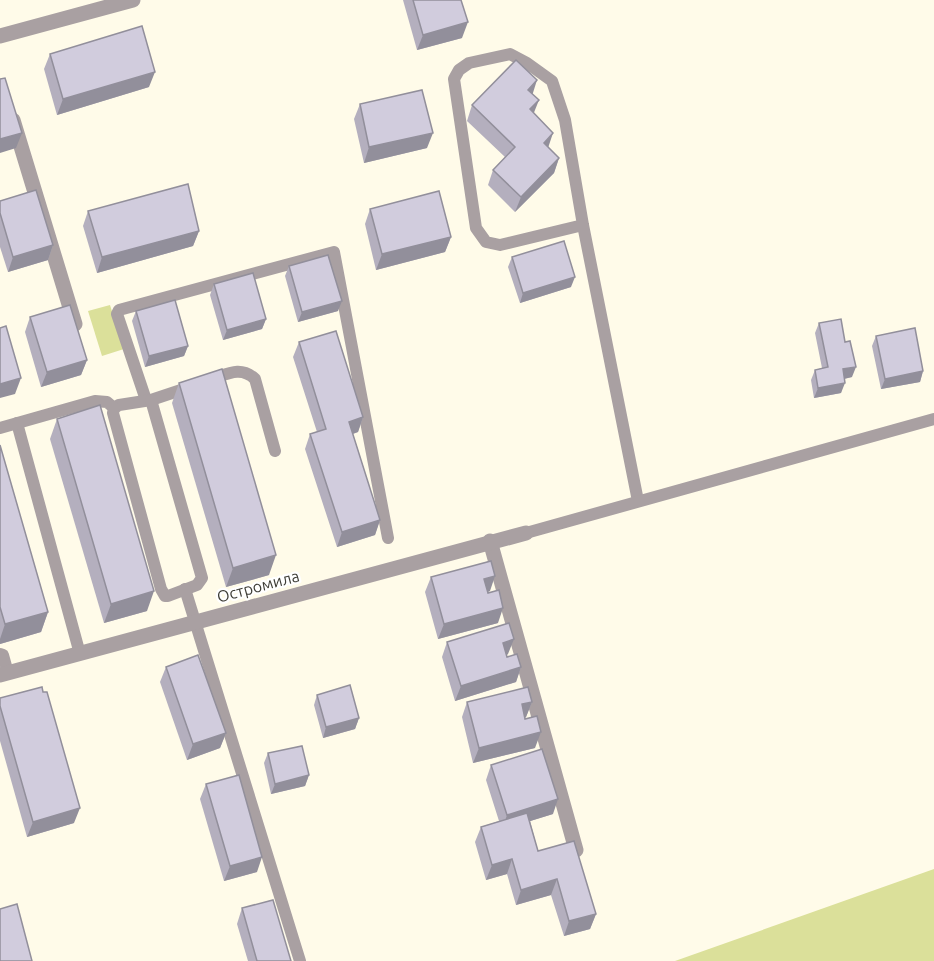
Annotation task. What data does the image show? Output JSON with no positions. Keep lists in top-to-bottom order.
{
  "streets": {
    "street": ["Остромила"]
  }
}
